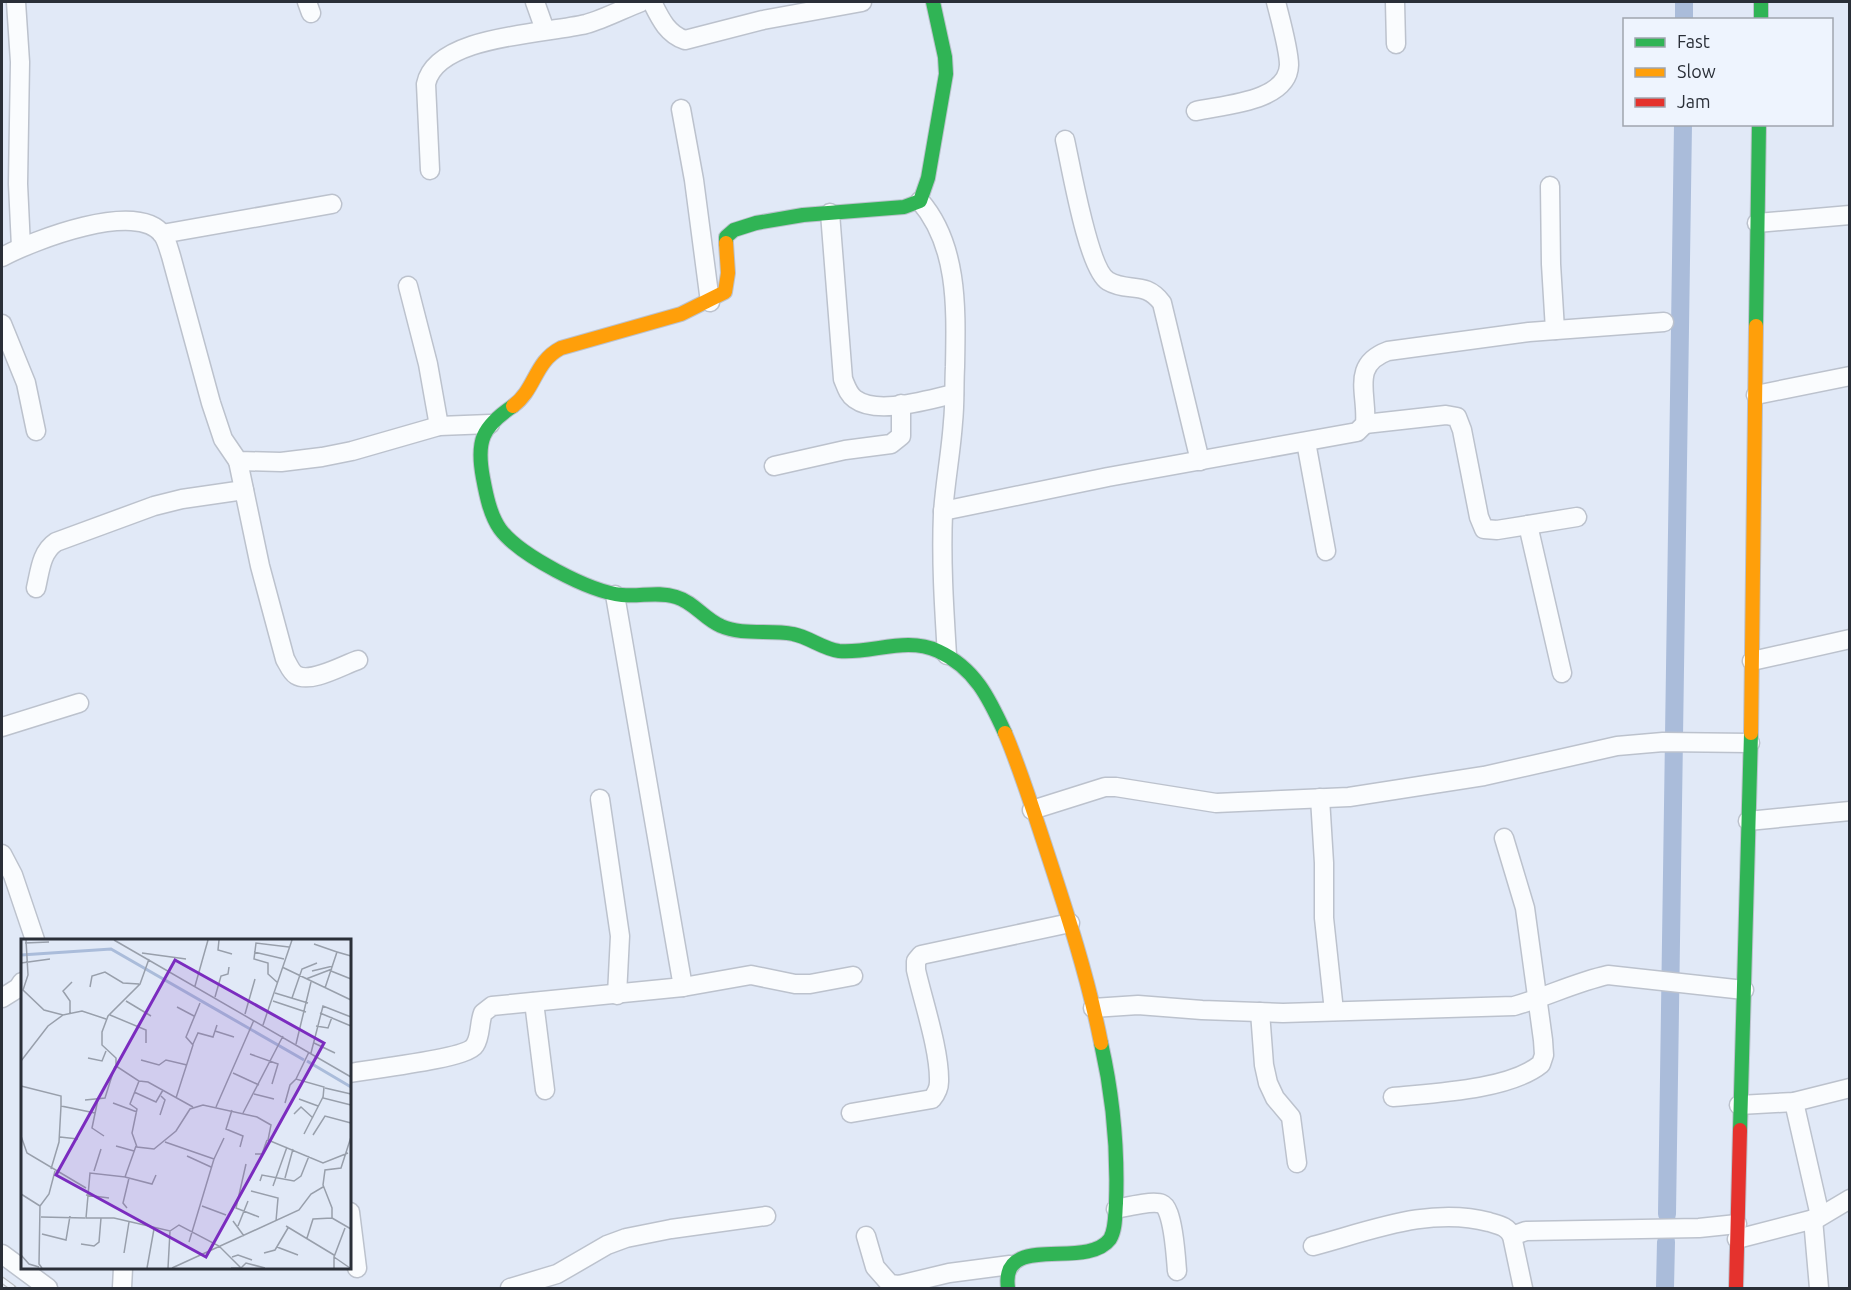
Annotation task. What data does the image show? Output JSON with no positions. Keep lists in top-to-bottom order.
{
  "legend": ["Fast", "Slow", "Jam"]
}
